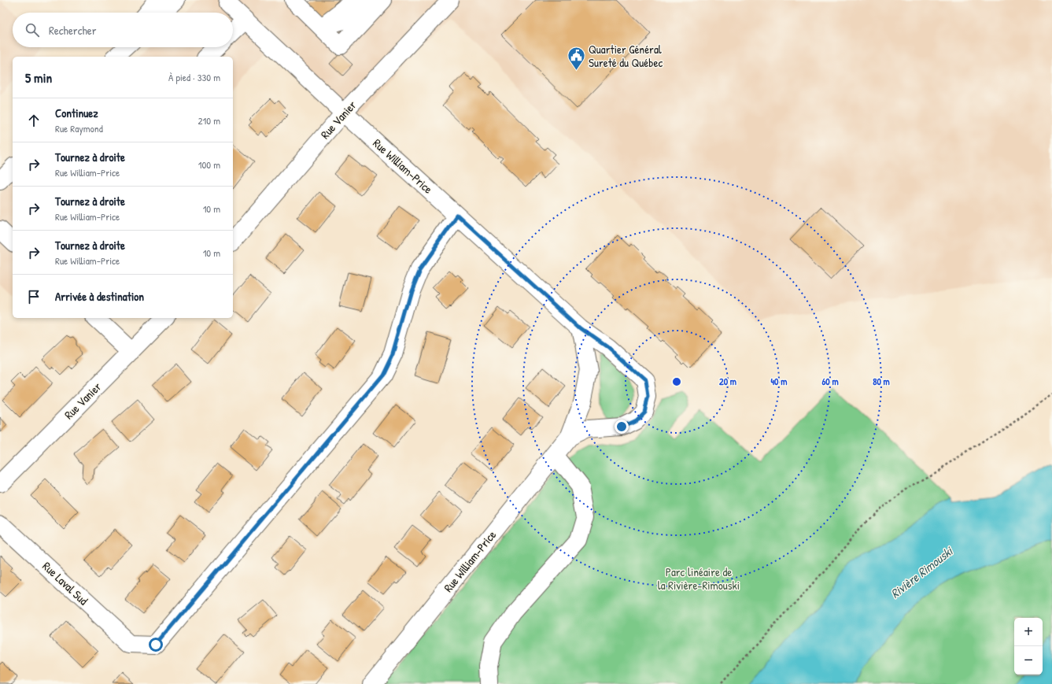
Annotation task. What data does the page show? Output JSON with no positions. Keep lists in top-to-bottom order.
{
  "streets": {
    "street": ["Rue Vanier", "Rue William-Price", "Rue Laval Sud"]
  },
  "crossings": [
    ["Rue Vanier", "Rue William-Price"],
    ["Rue William-Price", "Rue Laval Sud"]
  ],
  "water": ["Rivière Rimouski"],
  "parks": ["Parc linéaire de la Rivière-Rimouski"],
  "places": {
    "public building": ["Quartier Général Sureté du Québec"]
  },
  "page": {
    "search": "Rechercher",
    "heading": ["5 min", "À pied · 330 m"],
    "list": [
      ["Continuez", "Rue Raymond", "210 m"],
      ["Tournez à droite", "Rue William-Price", "100 m"],
      ["Tournez à droite", "Rue William-Price", "10 m"],
      ["Tournez à droite", "Rue William-Price", "10 m"],
      "Arrivée à destination"
    ],
    "map_buttons": ["+", "−"]
  },
  "rings": [
    "20 m",
    "40 m",
    "60 m",
    "80 m"
  ]
}
